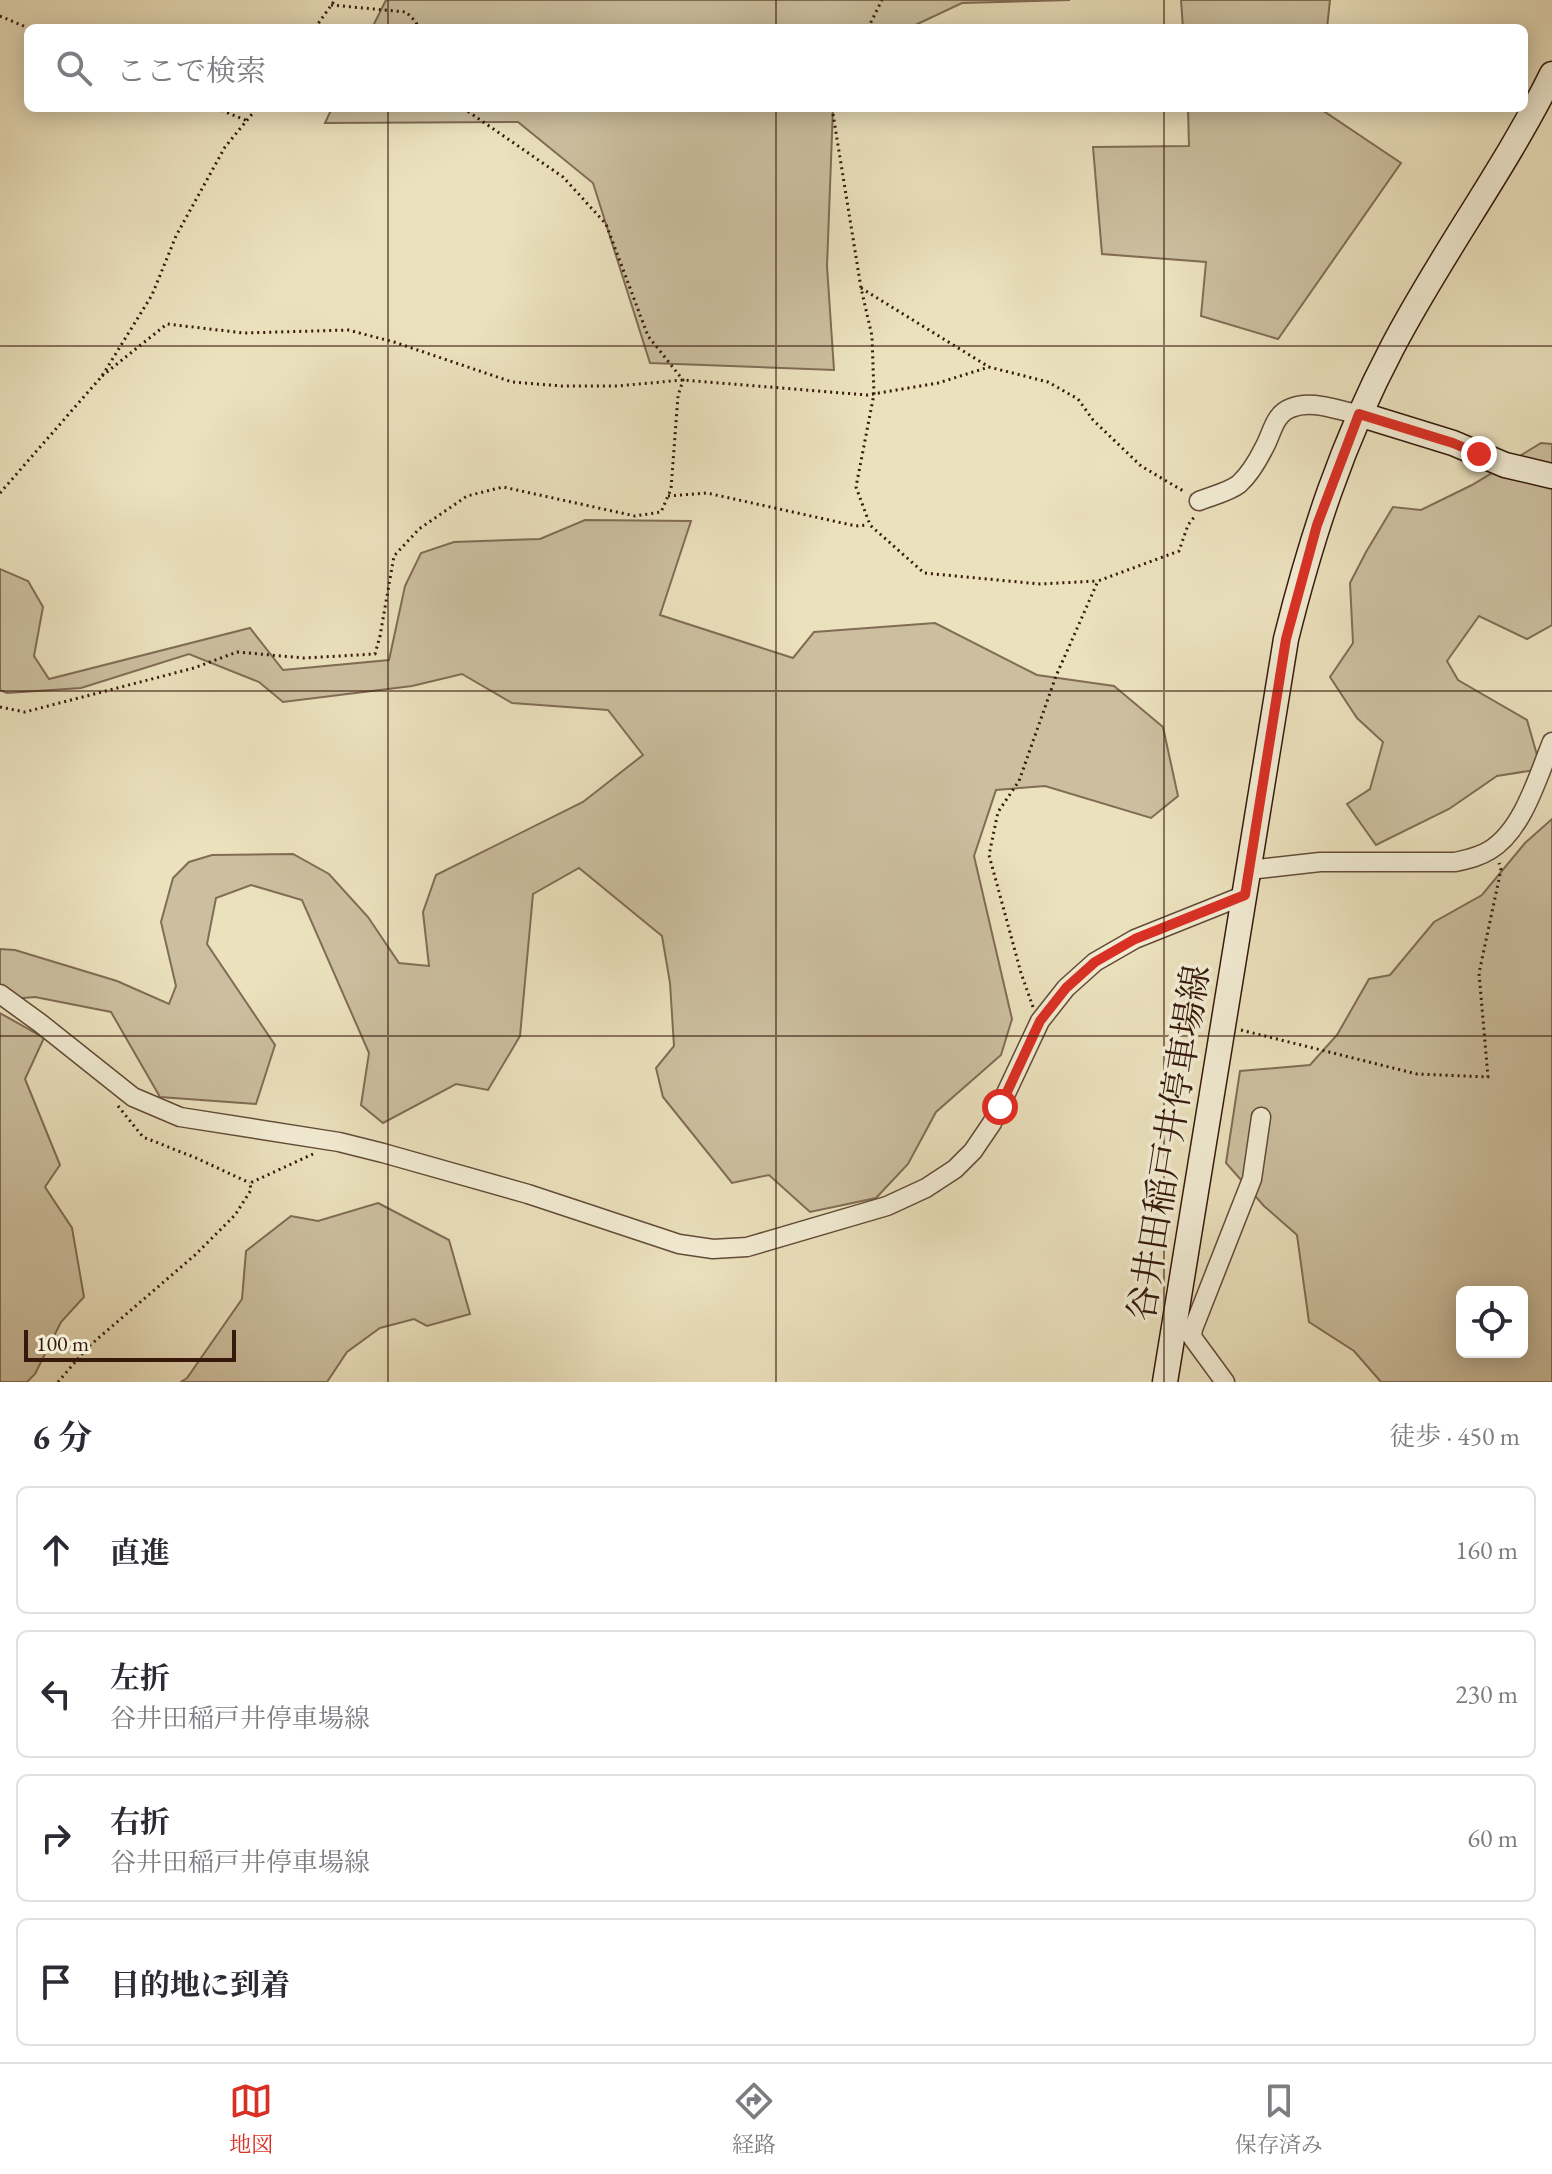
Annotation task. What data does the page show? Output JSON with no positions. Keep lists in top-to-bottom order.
{
  "streets": {
    "main road": ["谷井田稲戸井停車場線"]
  },
  "scale_bar": "100 m",
  "page": {
    "search": "ここで検索",
    "scale": "100 m",
    "heading": ["6 分", "徒歩 · 450 m"],
    "list": [
      ["直進", "160 m"],
      ["左折", "谷井田稲戸井停車場線", "230 m"],
      ["右折", "谷井田稲戸井停車場線", "60 m"],
      "目的地に到着"
    ],
    "nav": ["地図", "経路", "保存済み"]
  }
}
